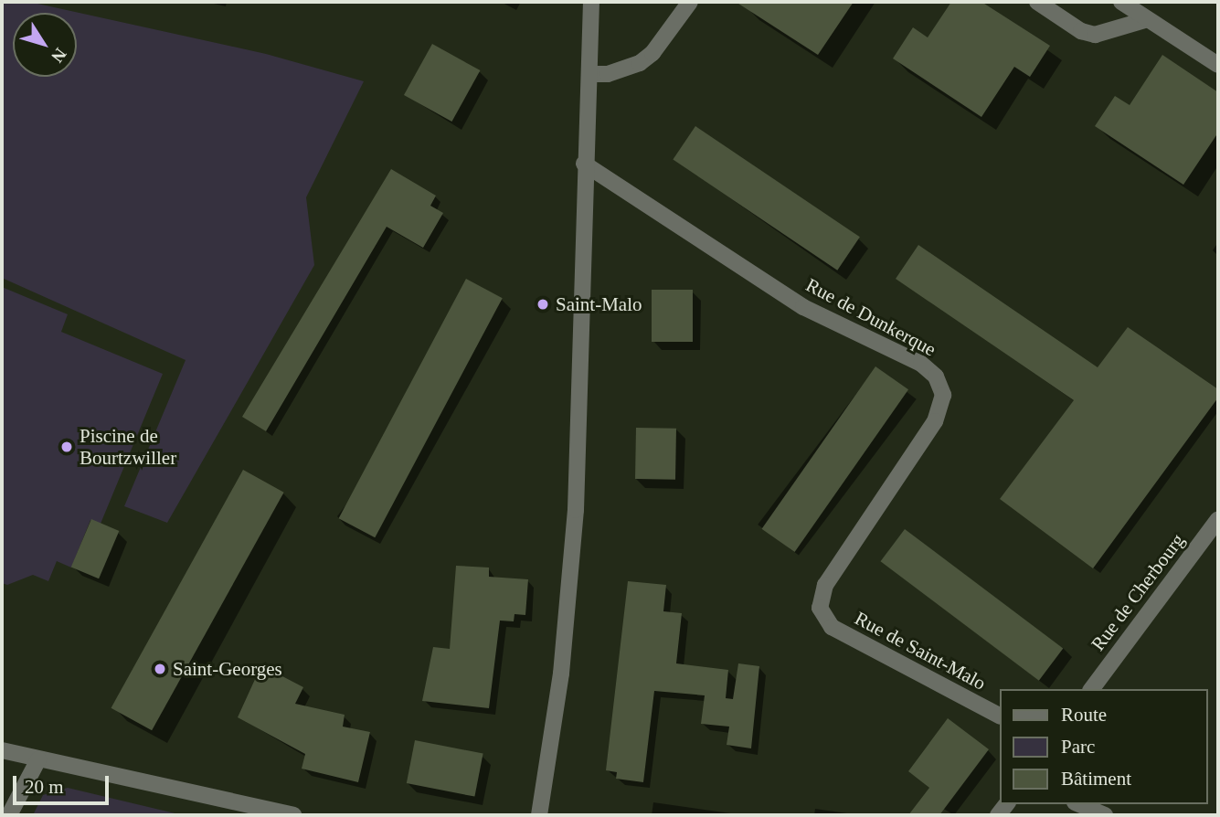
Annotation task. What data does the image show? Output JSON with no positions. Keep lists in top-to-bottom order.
{
  "streets": {
    "street": ["Rue de Dunkerque", "Rue de Cherbourg", "Rue de Saint-Malo"]
  },
  "crossings": [
    ["Rue de Dunkerque", "Rue de Saint-Malo"]
  ],
  "places": ["Saint-Malo", "Piscine de Bourtzwiller", "Saint-Georges"],
  "legend": ["Route", "Parc", "Bâtiment"],
  "scale_bar": "20 m",
  "north": "bottom right"
}
